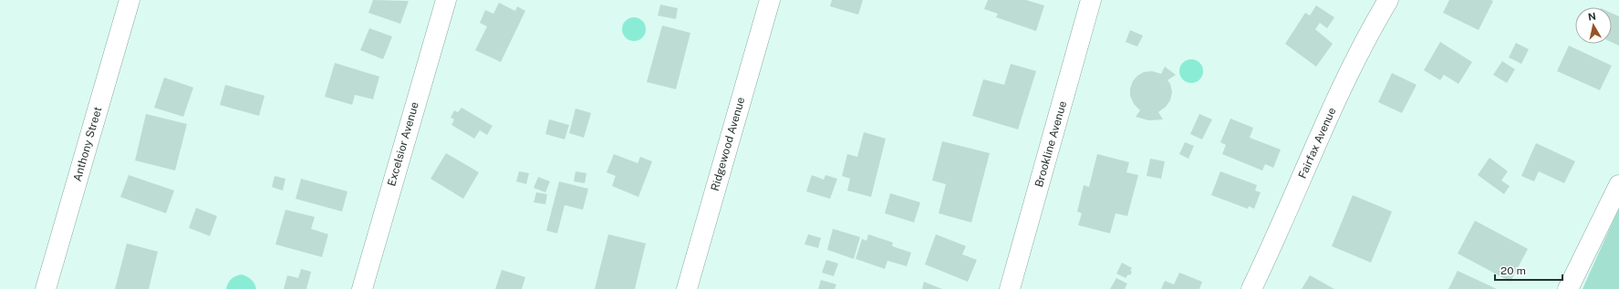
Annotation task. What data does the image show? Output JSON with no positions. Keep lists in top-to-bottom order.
{
  "streets": {
    "street": [
      "Fairfax Avenue",
      "Anthony Street",
      "Excelsior Avenue",
      "Ridgewood Avenue",
      "Brookline Avenue"
    ]
  },
  "scale_bar": "20 m",
  "north": "top"
}
